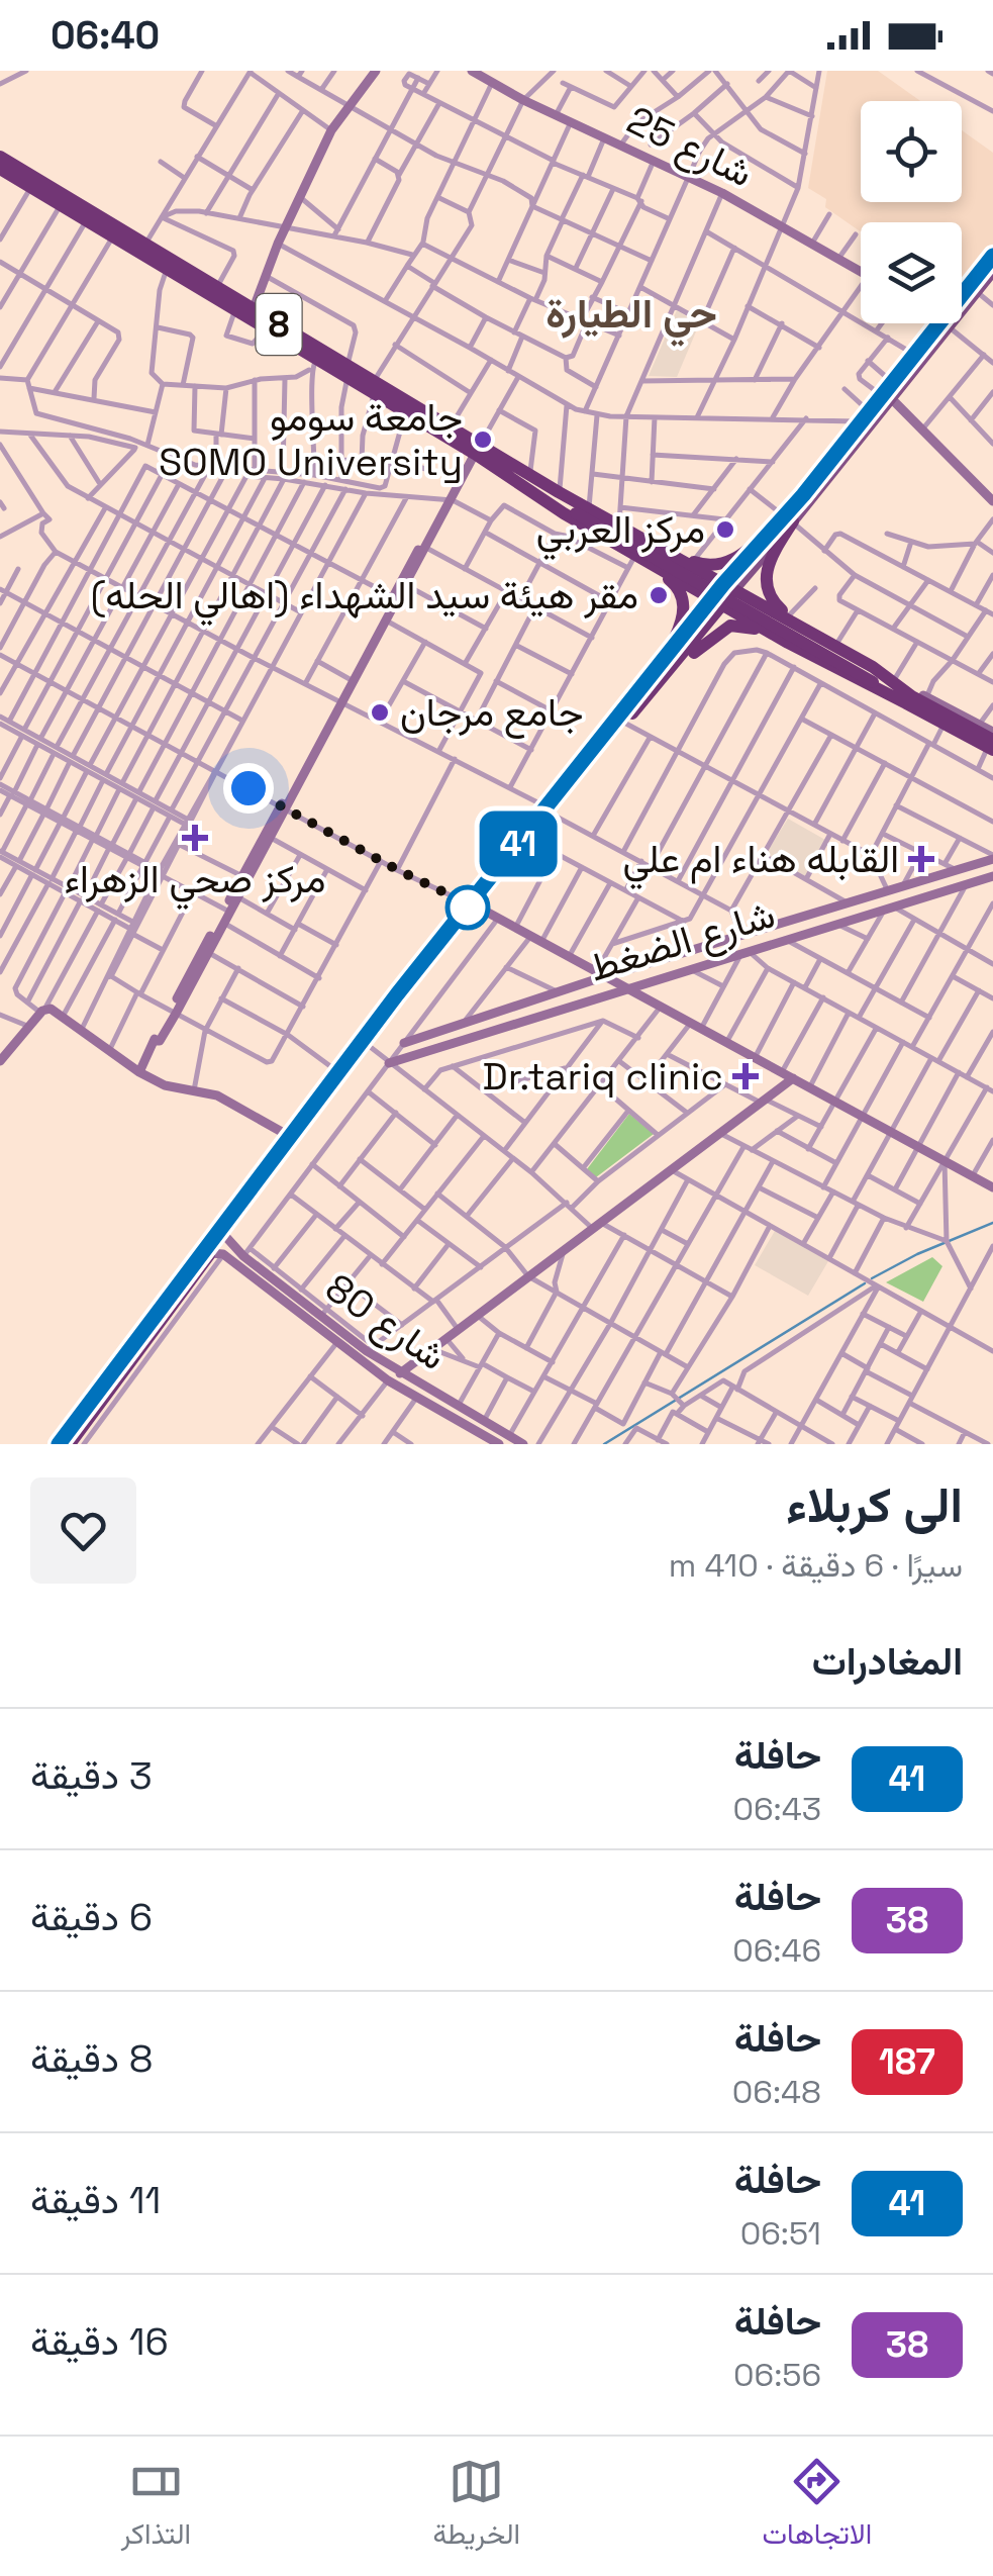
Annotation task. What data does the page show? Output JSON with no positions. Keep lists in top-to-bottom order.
{
  "streets": {
    "highway": ["8"],
    "street": ["شارع 25", "شارع الضغط", "شارع 80"]
  },
  "districts": ["حي الطيارة"],
  "places": {
    "other": [
      "جامعة سومو SOMO University",
      "مركز العربي",
      "مقر هيئة سيد الشهداء (اهالي الحله)",
      "جامع مرجان"
    ],
    "health": ["مركز صحي الزهراء", "القابله هناء ام علي", "Dr.tariq clinic"]
  },
  "lines": ["bus line 41"],
  "page": {
    "status": "06:40",
    "on_map": "41",
    "heading": [
      ["الى كربلاء", "سيرًا · 6 دقيقة · 410 m"],
      "المغادرات"
    ],
    "list": [
      {
        "mark": "41",
        "name": "حافلة",
        "note": "06:43",
        "value": "3 دقيقة"
      },
      {
        "mark": "38",
        "name": "حافلة",
        "note": "06:46",
        "value": "6 دقيقة"
      },
      {
        "mark": "187",
        "name": "حافلة",
        "note": "06:48",
        "value": "8 دقيقة"
      },
      {
        "mark": "41",
        "name": "حافلة",
        "note": "06:51",
        "value": "11 دقيقة"
      },
      {
        "mark": "38",
        "name": "حافلة",
        "note": "06:56",
        "value": "16 دقيقة"
      }
    ],
    "tabs": ["الاتجاهات", "الخريطة", "التذاكر"]
  }
}
